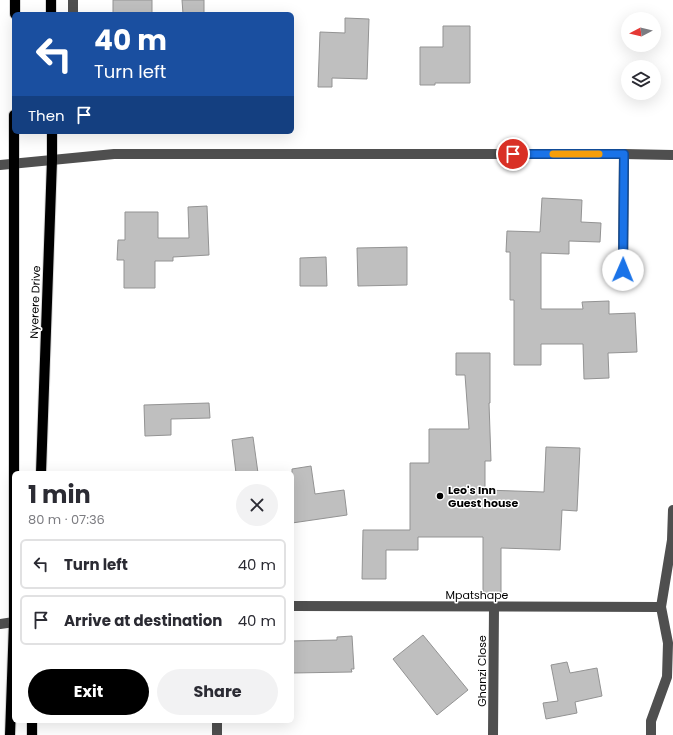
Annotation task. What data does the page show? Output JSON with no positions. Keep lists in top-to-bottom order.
{
  "streets": {
    "main road": ["Nyerere Drive"],
    "street": ["Mpatshape", "Ghanzi Close"]
  },
  "crossings": [
    ["Mpatshape", "Ghanzi Close"]
  ],
  "places": ["Leo's Inn Guest house"],
  "north": "left",
  "page": {
    "turn": ["40 m", "Turn left"],
    "then": "Then",
    "heading": ["1 min", "80 m · 07:36"],
    "list": [
      {
        "name": "Turn left",
        "value": "40 m"
      },
      {
        "name": "Arrive at destination",
        "value": "40 m"
      }
    ],
    "buttons": ["Exit", "Share"]
  }
}
